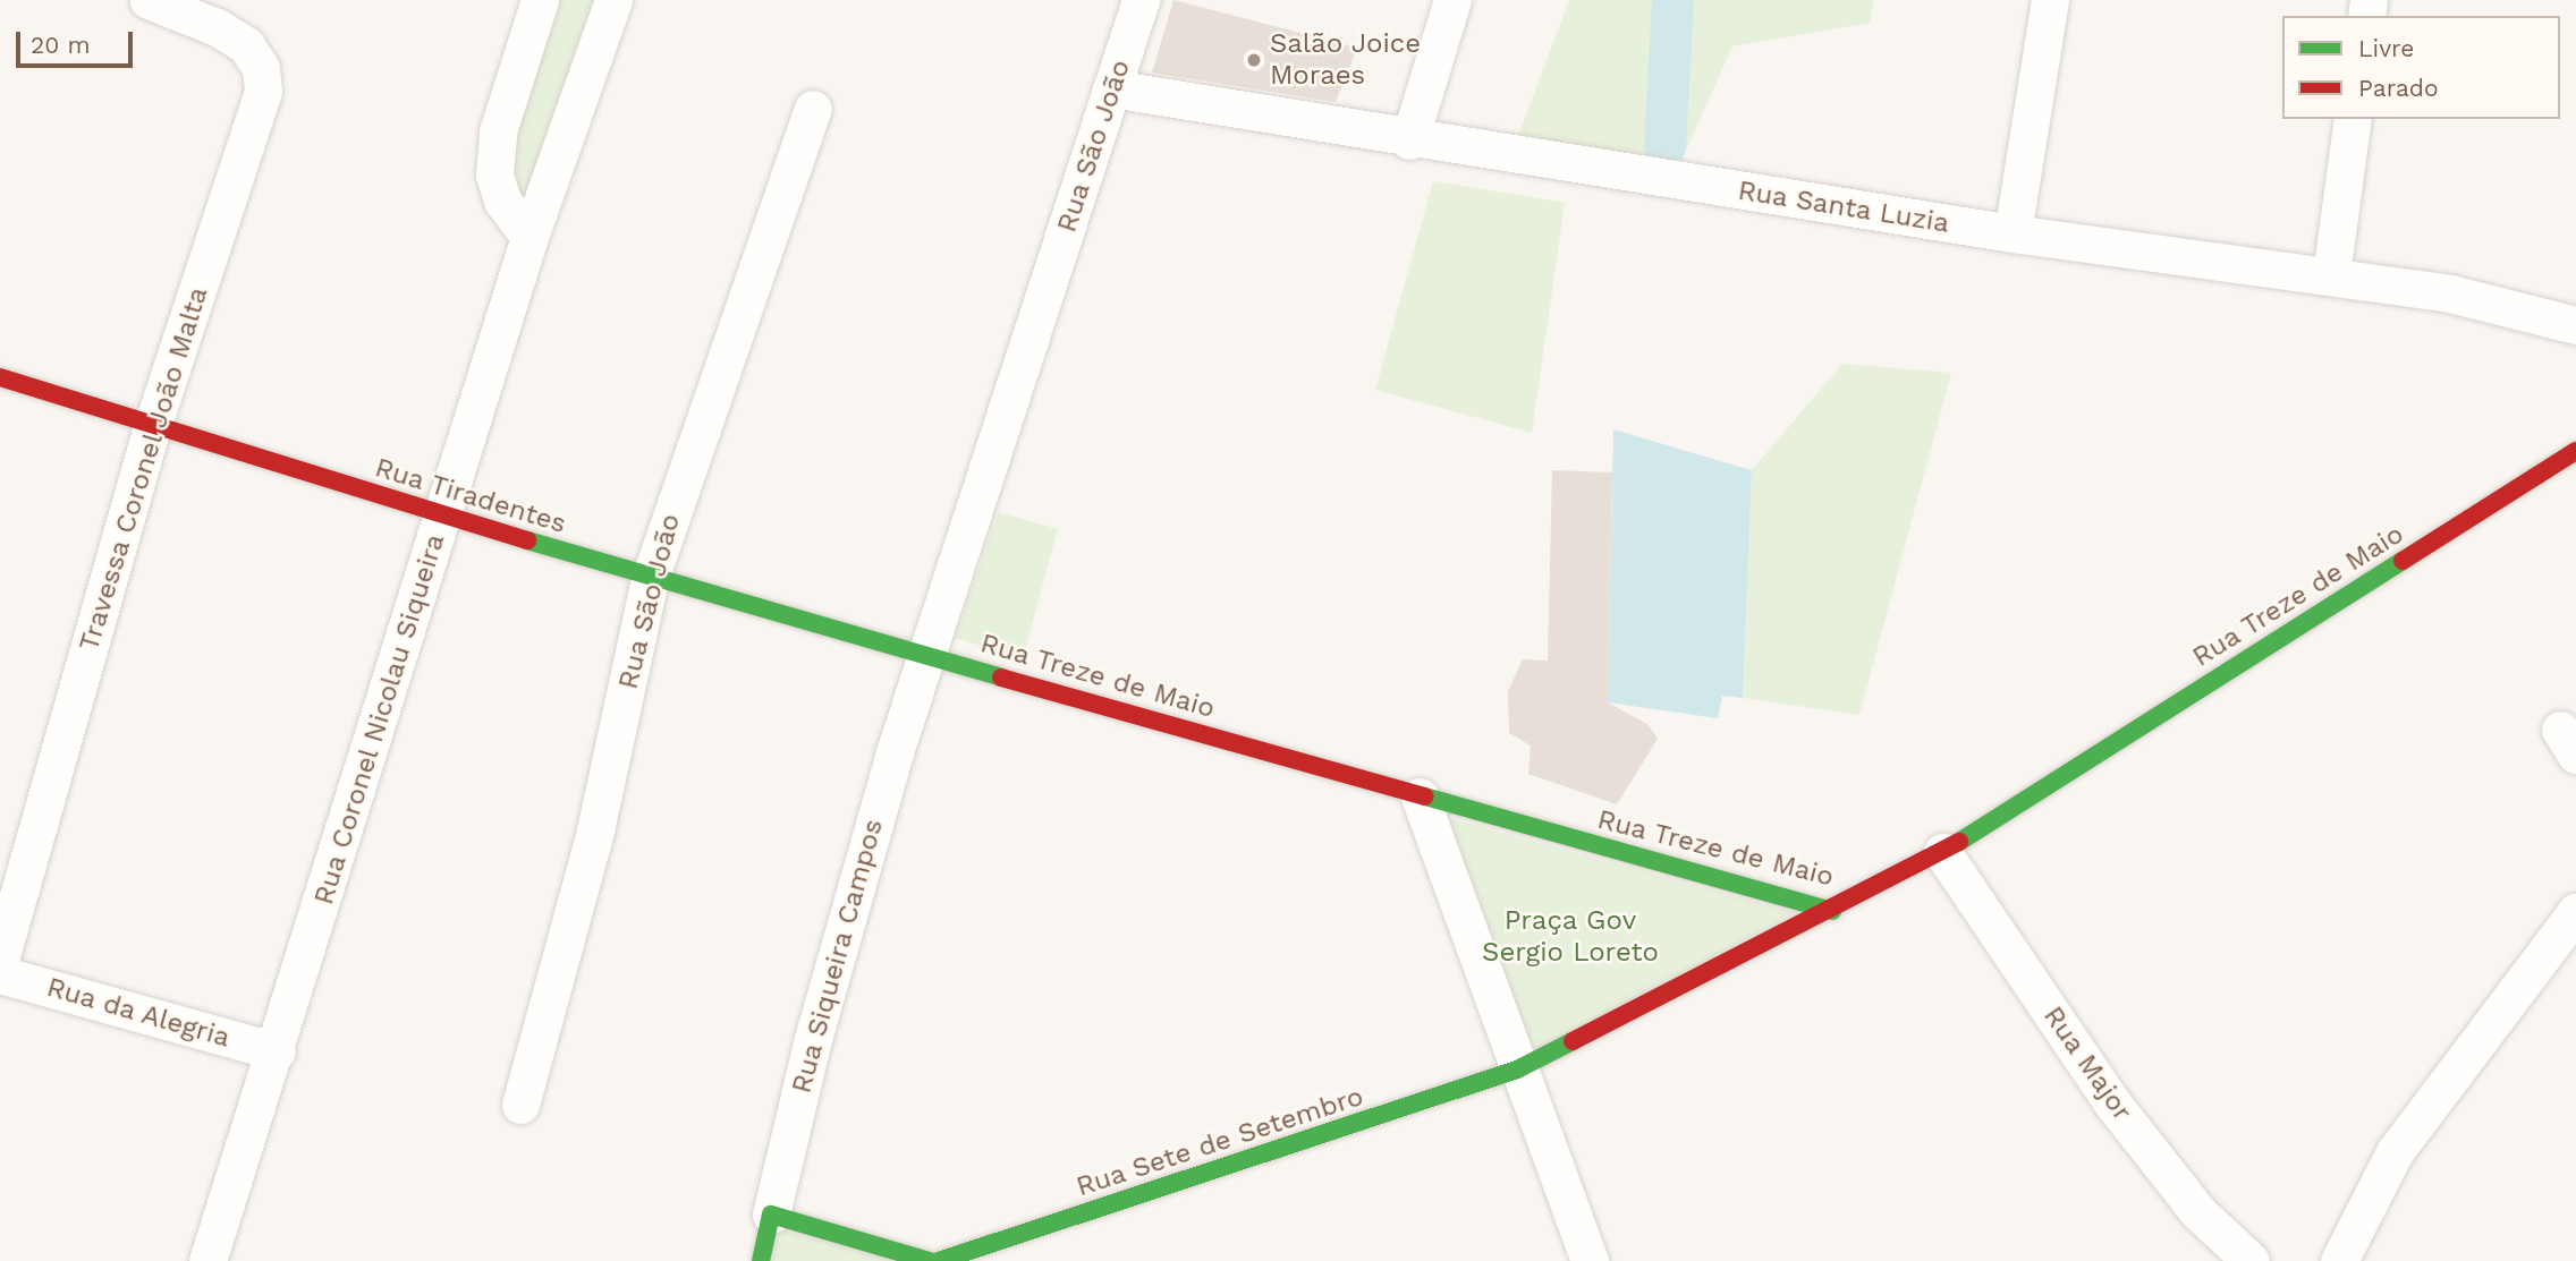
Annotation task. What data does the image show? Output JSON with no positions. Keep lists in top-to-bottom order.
{
  "streets": {
    "street": [
      "Rua São João",
      "Rua Santa Luzia",
      "Travessa Coronel João Malta",
      "Rua Tiradentes",
      "Rua Treze de Maio",
      "Rua Coronel Nicolau Siqueira",
      "Rua Siqueira Campos",
      "Rua da Alegria",
      "Rua Major",
      "Rua Sete de Setembro"
    ]
  },
  "crossings": [
    ["Rua São João", "Rua Santa Luzia"],
    ["Rua São João", "Rua Tiradentes"],
    ["Rua São João", "Rua Treze de Maio"],
    ["Rua São João", "Rua Siqueira Campos"],
    ["Travessa Coronel João Malta", "Rua Tiradentes"],
    ["Rua Tiradentes", "Rua Treze de Maio"],
    ["Rua Tiradentes", "Rua Coronel Nicolau Siqueira"],
    ["Rua Tiradentes", "Rua Siqueira Campos"],
    ["Rua Treze de Maio", "Rua Siqueira Campos"],
    ["Rua Treze de Maio", "Rua Major"],
    ["Rua Treze de Maio", "Rua Sete de Setembro"],
    ["Rua Coronel Nicolau Siqueira", "Rua da Alegria"]
  ],
  "parks": ["Praça Gov Sergio Loreto"],
  "places": ["Salão Joice Moraes"],
  "legend": ["Livre", "Parado"],
  "scale_bar": "20 m"
}
